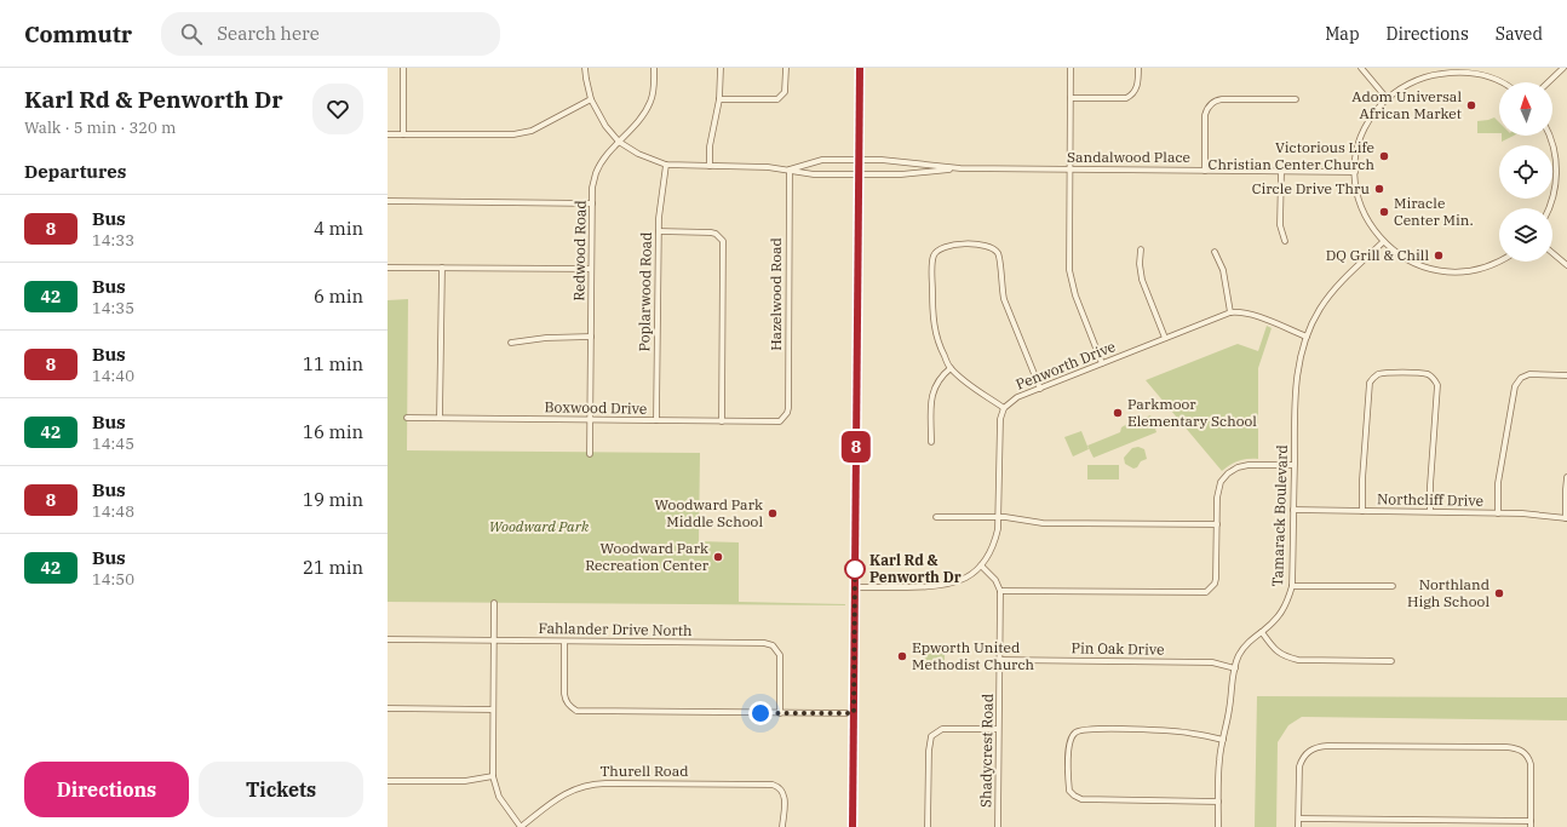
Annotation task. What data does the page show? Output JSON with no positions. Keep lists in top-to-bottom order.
{
  "streets": {
    "street": [
      "Sandalwood Place",
      "Redwood Road",
      "Poplarwood Road",
      "Hazelwood Road",
      "Penworth Drive",
      "Boxwood Drive",
      "Northcliff Drive",
      "Tamarack Boulevard",
      "Fahlander Drive North",
      "Pin Oak Drive",
      "Shadycrest Road",
      "Thurell Road"
    ]
  },
  "crossings": [
    ["Sandalwood Place", "Redwood Road"],
    ["Sandalwood Place", "Poplarwood Road"],
    ["Sandalwood Place", "Hazelwood Road"],
    ["Redwood Road", "Boxwood Drive"],
    ["Poplarwood Road", "Boxwood Drive"],
    ["Hazelwood Road", "Boxwood Drive"],
    ["Penworth Drive", "Tamarack Boulevard"],
    ["Northcliff Drive", "Tamarack Boulevard"],
    ["Tamarack Boulevard", "Pin Oak Drive"],
    ["Pin Oak Drive", "Shadycrest Road"]
  ],
  "parks": ["Woodward Park"],
  "places": [
    "Adom Universal African Market",
    "Victorious Life Christian Center Church",
    "Circle Drive Thru",
    "Miracle Center Min.",
    "DQ Grill & Chill",
    "Parkmoor Elementary School",
    "Woodward Park Middle School",
    "Woodward Park Recreation Center",
    "Karl Rd & Penworth Dr",
    "Northland High School",
    "Epworth United Methodist Church"
  ],
  "lines": ["bus line 8"],
  "north": "top",
  "page": {
    "header": "Commutr",
    "search": "Search here",
    "nav": ["Map", "Directions", "Saved"],
    "heading": [
      ["Karl Rd & Penworth Dr", "Walk · 5 min · 320 m"],
      "Departures"
    ],
    "on_map": "8",
    "list": [
      {
        "mark": "8",
        "name": "Bus",
        "note": "14:33",
        "value": "4 min"
      },
      {
        "mark": "42",
        "name": "Bus",
        "note": "14:35",
        "value": "6 min"
      },
      {
        "mark": "8",
        "name": "Bus",
        "note": "14:40",
        "value": "11 min"
      },
      {
        "mark": "42",
        "name": "Bus",
        "note": "14:45",
        "value": "16 min"
      },
      {
        "mark": "8",
        "name": "Bus",
        "note": "14:48",
        "value": "19 min"
      },
      {
        "mark": "42",
        "name": "Bus",
        "note": "14:50",
        "value": "21 min"
      }
    ],
    "buttons": ["Directions", "Tickets"]
  }
}
